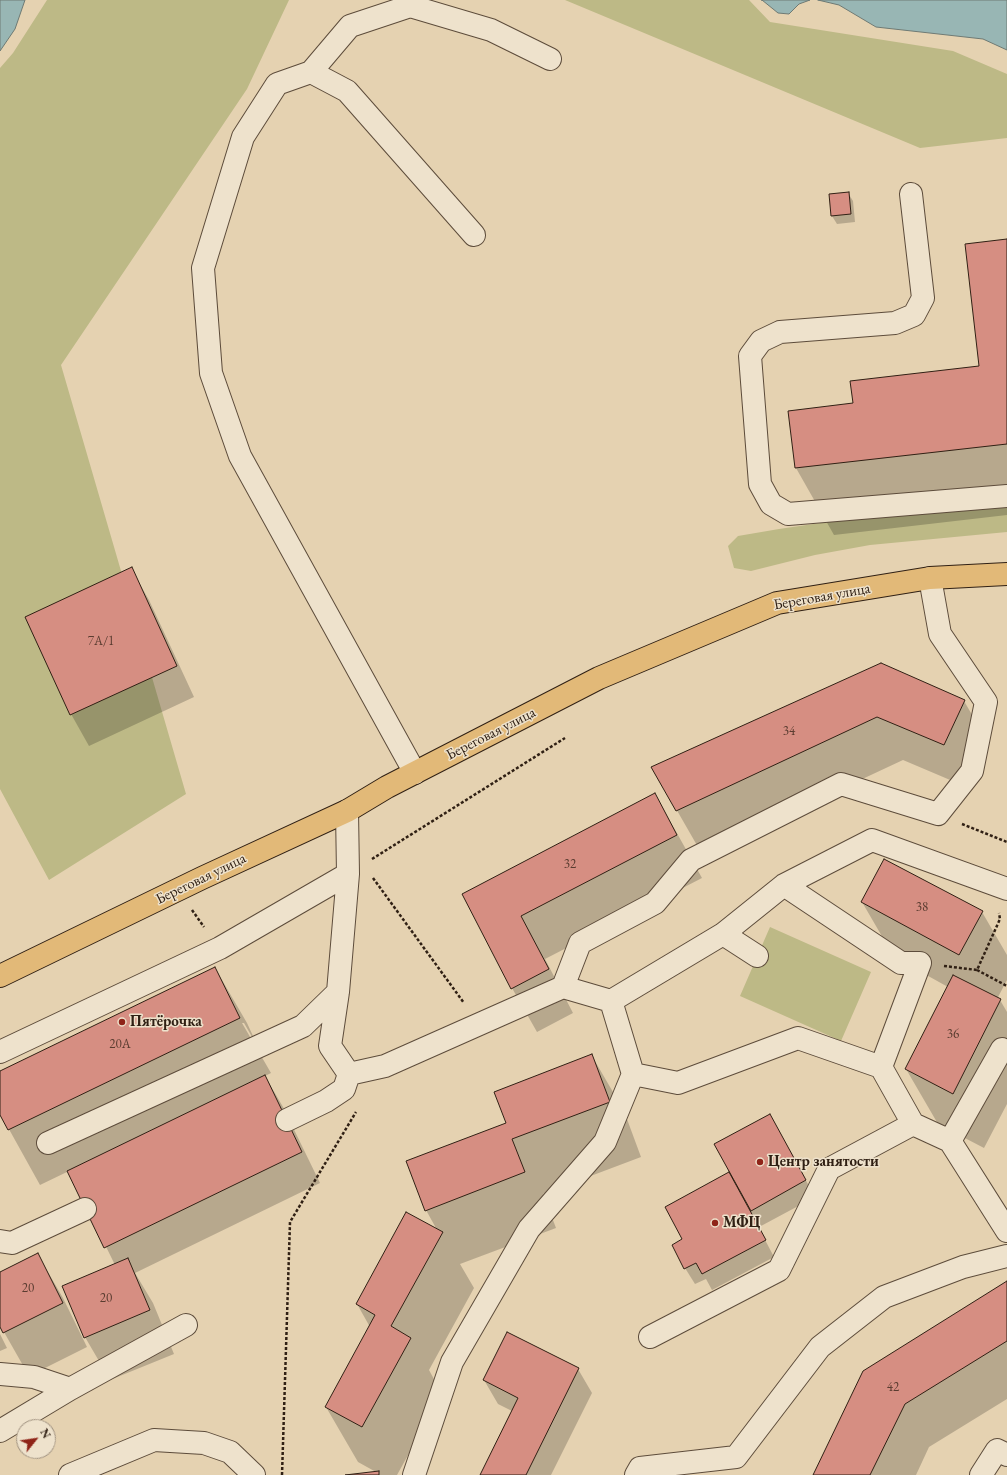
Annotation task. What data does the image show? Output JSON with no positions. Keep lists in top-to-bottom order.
{
  "streets": {
    "main road": ["Береговая улица"]
  },
  "places": ["Пятёрочка", "Центр занятости", "МФЦ"],
  "house_numbers": [
    "7А/1",
    "34",
    "32",
    "38",
    "36",
    "20А",
    "20",
    "20",
    "42"
  ],
  "north": "top right"
}
